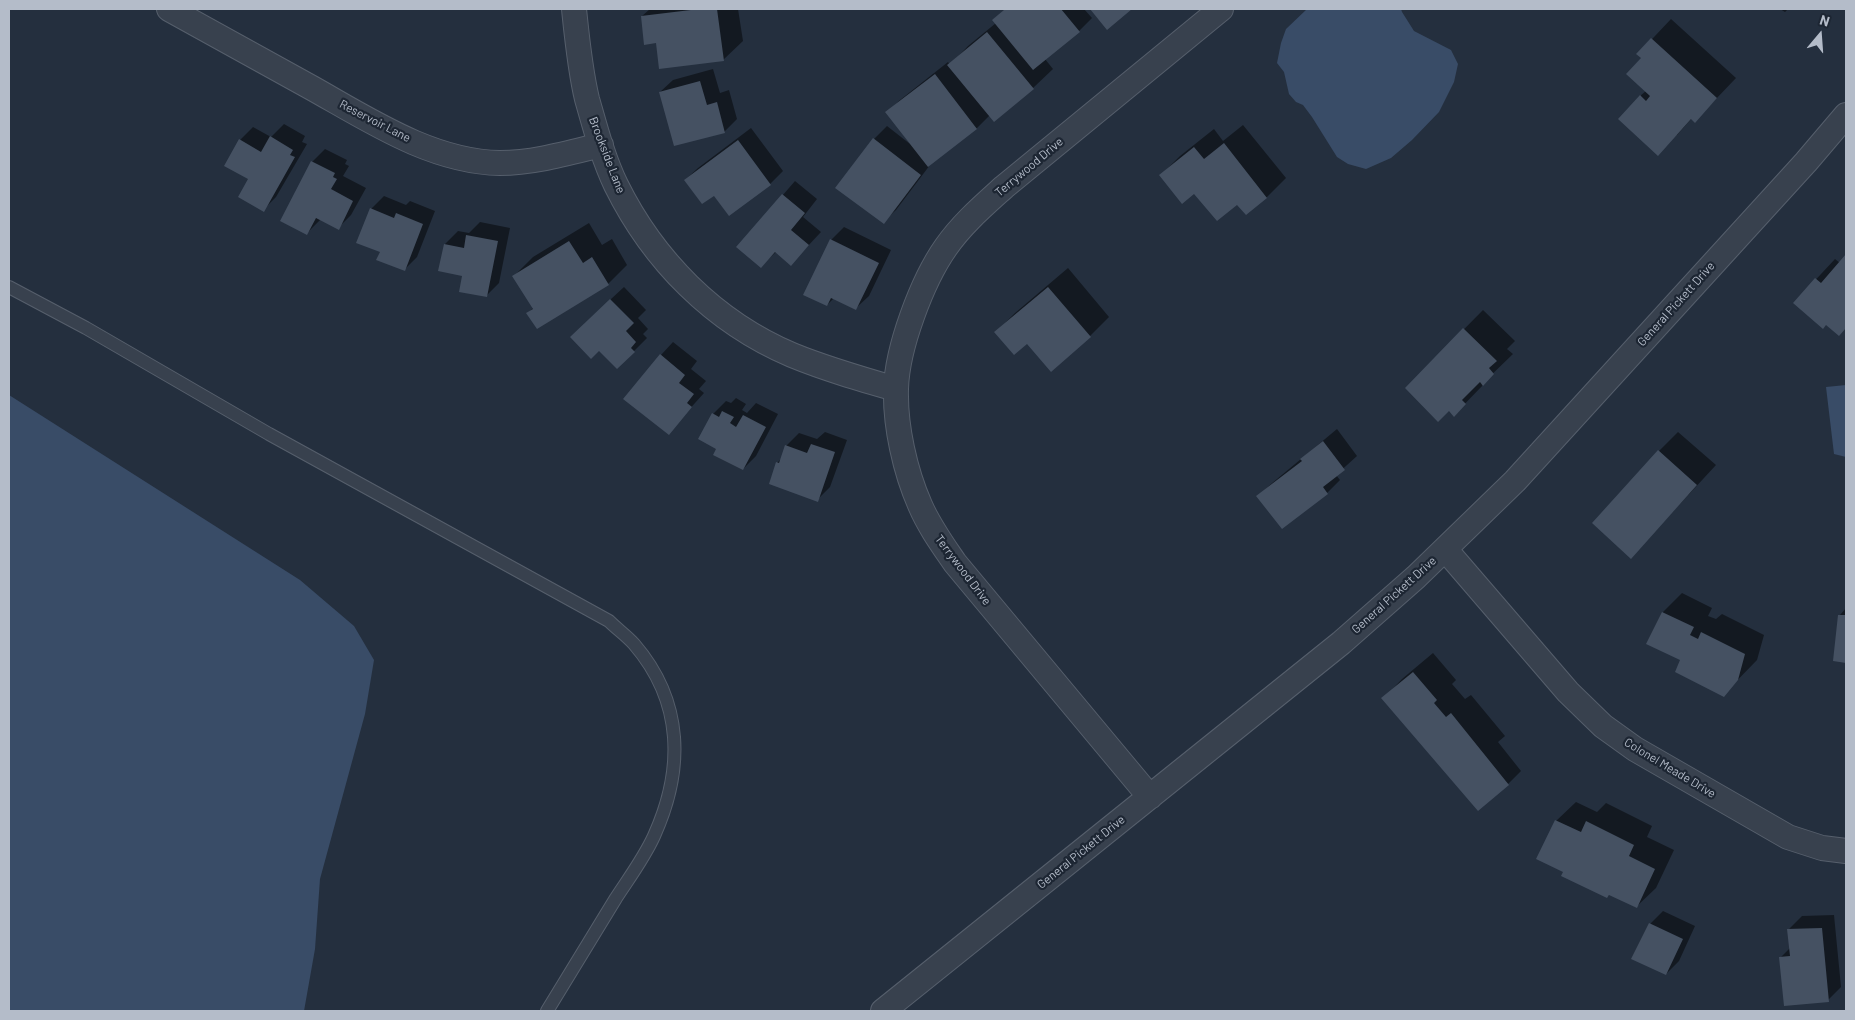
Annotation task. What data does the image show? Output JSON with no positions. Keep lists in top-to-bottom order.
{
  "streets": {
    "street": [
      "Reservoir Lane",
      "Brookside Lane",
      "Terrywood Drive",
      "General Pickett Drive",
      "Colonel Meade Drive"
    ]
  },
  "crossings": [
    ["Reservoir Lane", "Brookside Lane"],
    ["Brookside Lane", "Terrywood Drive"],
    ["Terrywood Drive", "General Pickett Drive"],
    ["General Pickett Drive", "Colonel Meade Drive"]
  ],
  "north": "top"
}
